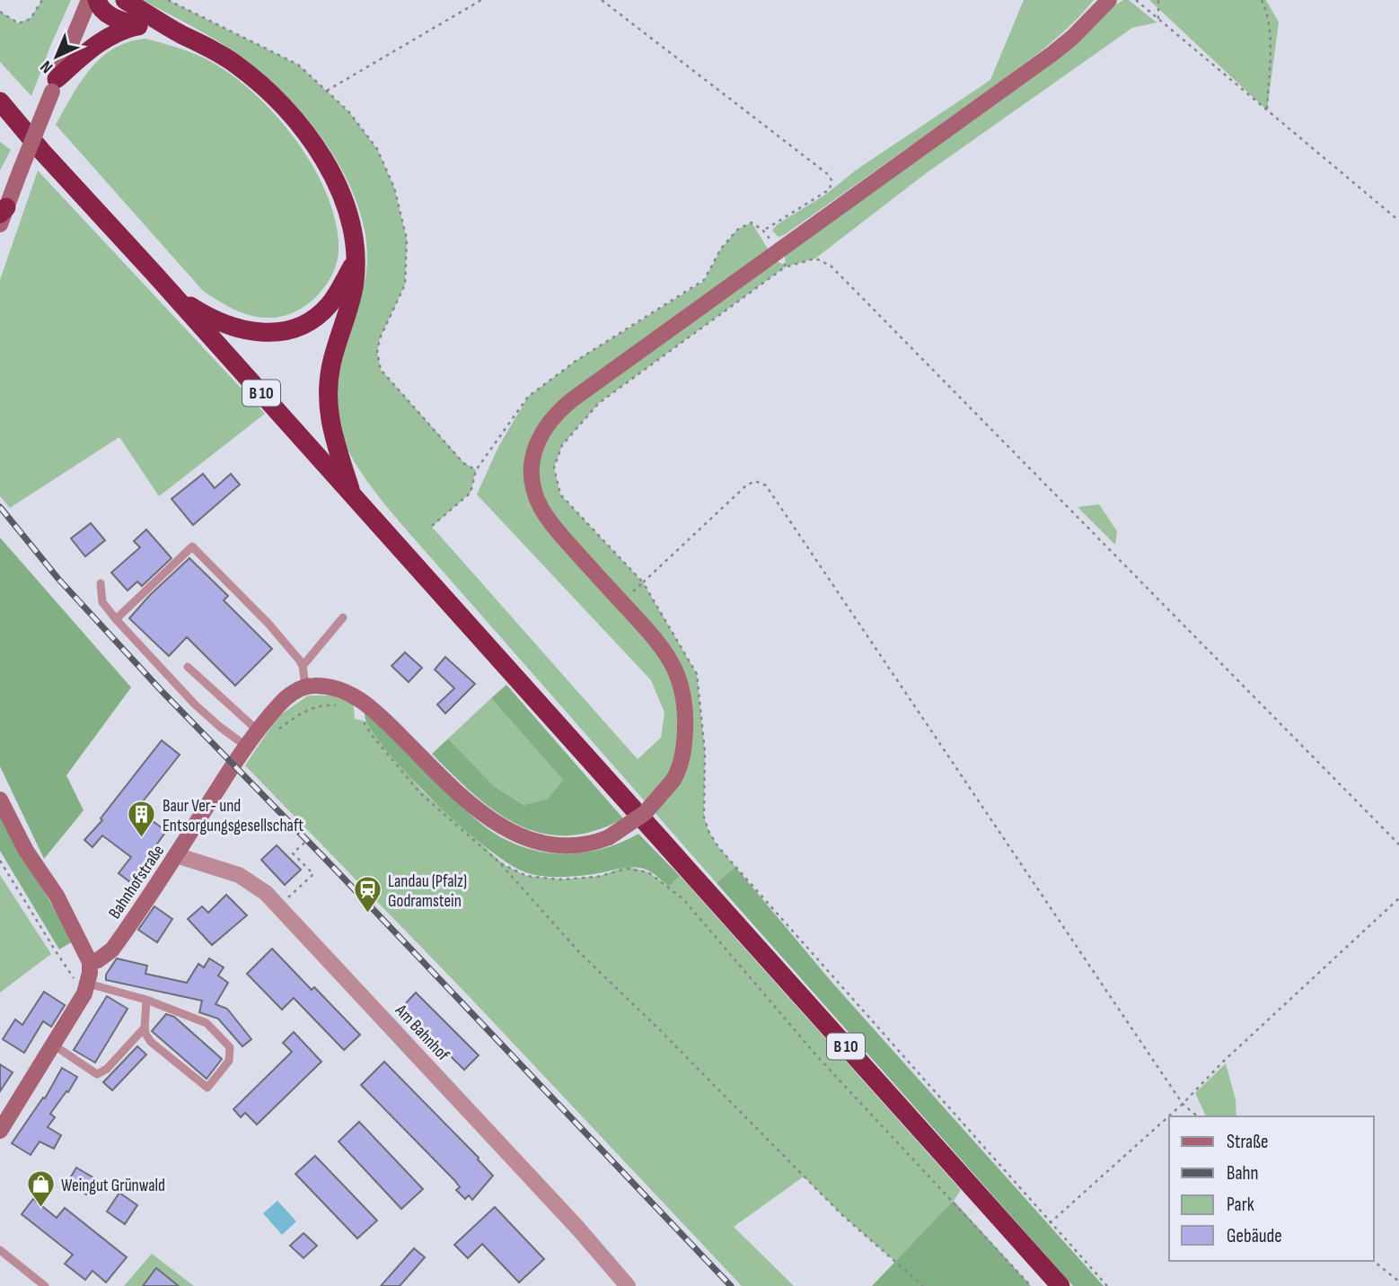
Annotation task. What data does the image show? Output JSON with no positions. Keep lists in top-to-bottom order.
{
  "streets": {
    "highway": ["B 10"],
    "street": ["Bahnhofstraße", "Am Bahnhof"]
  },
  "crossings": [
    ["Bahnhofstraße", "Am Bahnhof"]
  ],
  "places": {
    "building": ["Baur Ver- und Entsorgungsgesellschaft"],
    "station": ["Landau (Pfalz) Godramstein"],
    "shop": ["Weingut Grünwald"]
  },
  "legend": [
    "Straße",
    "Bahn",
    "Park",
    "Gebäude"
  ],
  "north": "bottom left"
}
